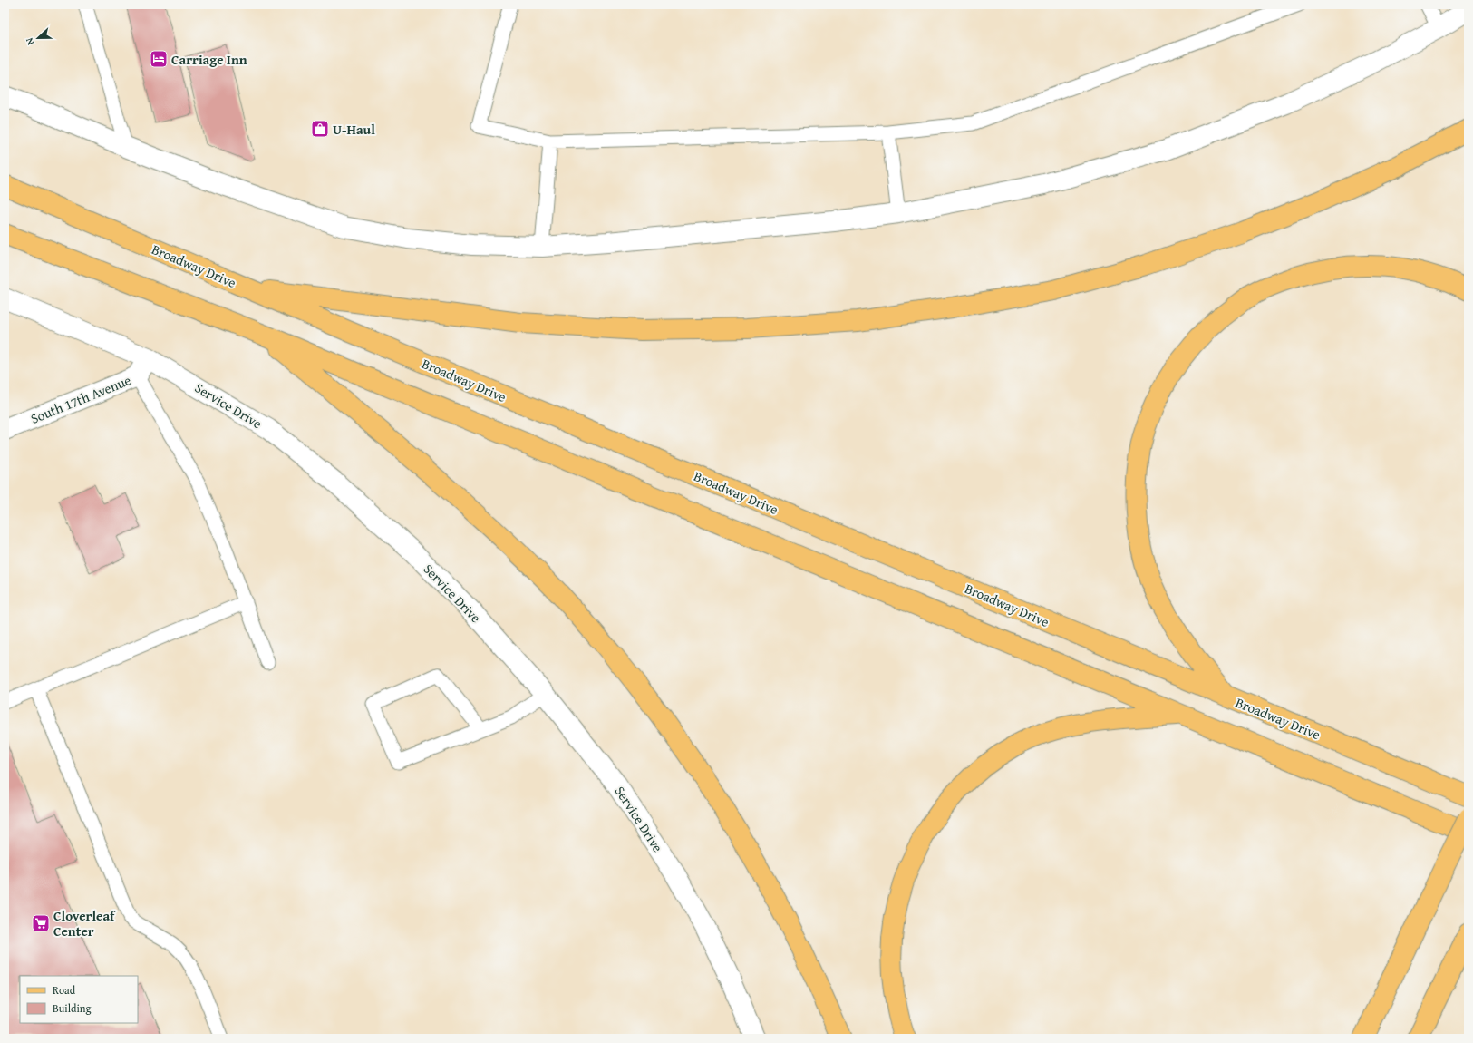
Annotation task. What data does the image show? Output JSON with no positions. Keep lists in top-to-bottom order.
{
  "streets": {
    "main road": ["Broadway Drive"],
    "street": ["South 17th Avenue", "Service Drive"]
  },
  "crossings": [
    ["South 17th Avenue", "Service Drive"]
  ],
  "places": {
    "hotel": ["Carriage Inn"],
    "shop": ["U-Haul"],
    "supermarket": ["Cloverleaf Center"]
  },
  "legend": ["Road", "Building"],
  "north": "left"
}
